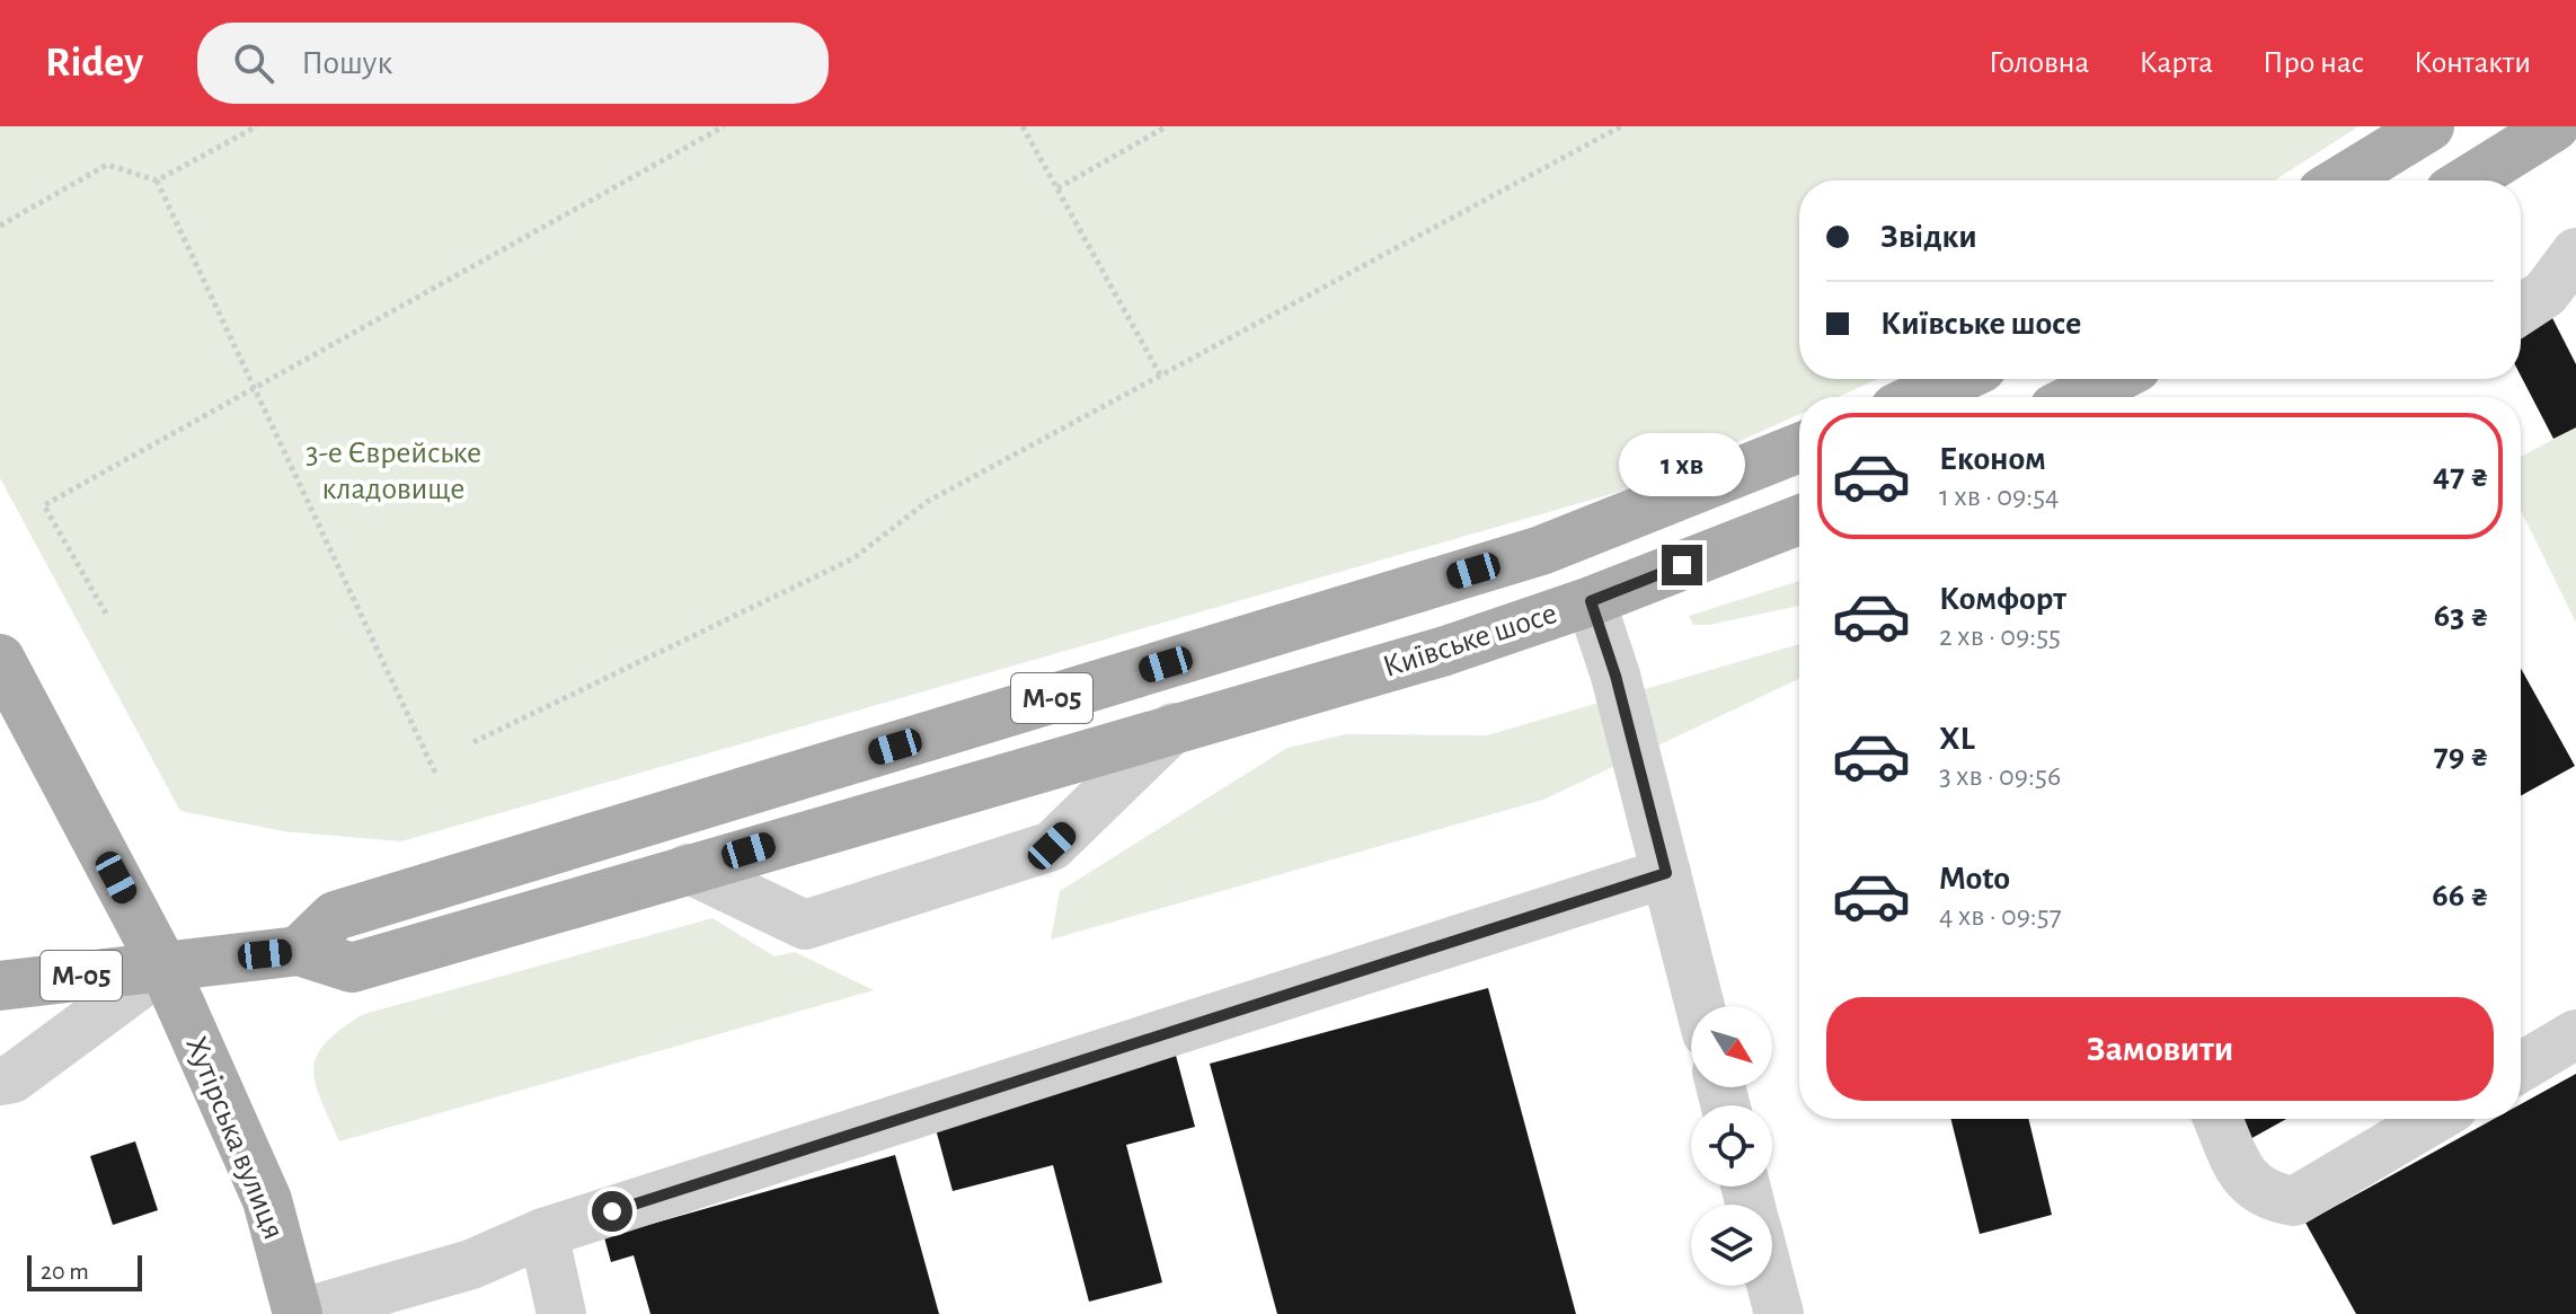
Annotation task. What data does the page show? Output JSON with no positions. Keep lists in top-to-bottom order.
{
  "streets": {
    "main road": ["Київське шосе", "М-05", "Хутірська вулиця"]
  },
  "crossings": [
    ["Київське шосе", "М-05"],
    ["М-05", "Хутірська вулиця"]
  ],
  "parks": ["3-е Єврейське кладовище"],
  "scale_bar": "20 m",
  "north": "bottom right",
  "page": {
    "header": "Ridey",
    "search": "Пошук",
    "nav": [
      "Головна",
      "Карта",
      "Про нас",
      "Контакти"
    ],
    "banner": ["Звідки", "Київське шосе"],
    "list": [
      {
        "name": "Економ",
        "note": "1 хв · 09:54",
        "value": "47 ₴"
      },
      {
        "name": "Комфорт",
        "note": "2 хв · 09:55",
        "value": "63 ₴"
      },
      {
        "name": "XL",
        "note": "3 хв · 09:56",
        "value": "79 ₴"
      },
      {
        "name": "Moto",
        "note": "4 хв · 09:57",
        "value": "66 ₴"
      }
    ],
    "bubble": "1 хв",
    "buttons": "Замовити",
    "scale": "20 m"
  }
}
